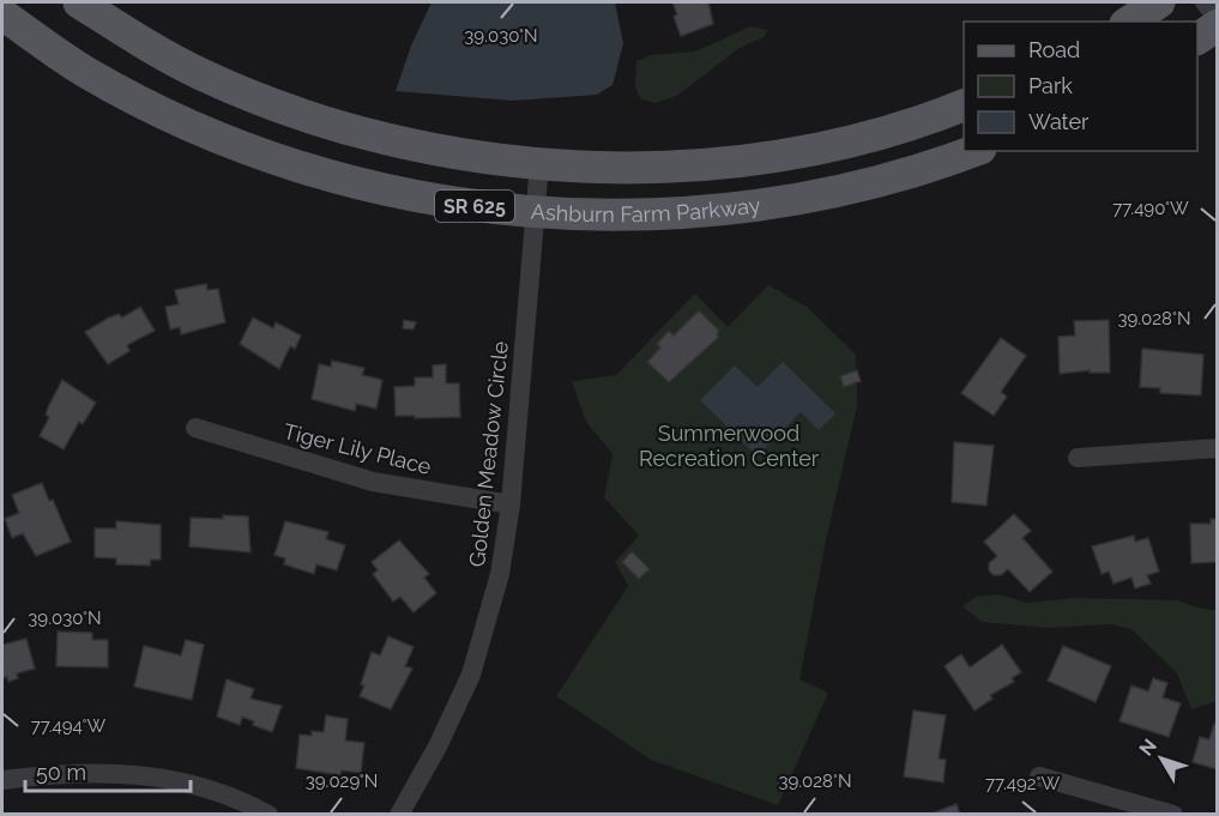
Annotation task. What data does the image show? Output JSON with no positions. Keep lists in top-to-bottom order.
{
  "streets": {
    "main road": ["SR 625", "Ashburn Farm Parkway"],
    "street": ["Tiger Lily Place", "Golden Meadow Circle"]
  },
  "crossings": [
    ["Ashburn Farm Parkway", "Golden Meadow Circle"],
    ["Tiger Lily Place", "Golden Meadow Circle"]
  ],
  "parks": ["Summerwood Recreation Center"],
  "legend": ["Road", "Park", "Water"],
  "scale_bar": "50 m",
  "north": "top left",
  "coordinates": [
    "39.030°N",
    "77.490°W",
    "39.028°N",
    "77.494°W",
    "39.029°N",
    "77.492°W"
  ]
}
